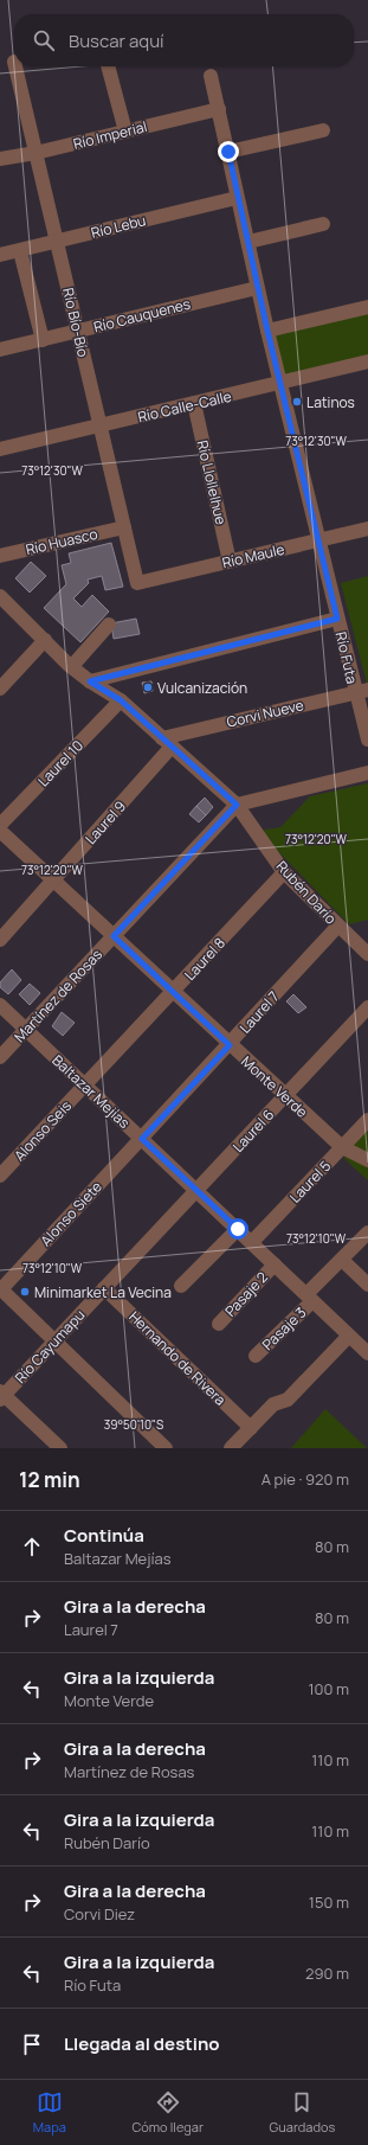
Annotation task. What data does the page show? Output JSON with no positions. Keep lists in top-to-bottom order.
{
  "streets": {
    "street": [
      "Río Imperial",
      "Río Lebu",
      "Río Cauquenes",
      "Río Bío-Bío",
      "Río Calle-Calle",
      "Río Llollelhue",
      "Río Huasco",
      "Río Maule",
      "Río Futa",
      "Corvi Nueve",
      "Laurel 10",
      "Laurel 9",
      "Rubén Darío",
      "Laurel 8",
      "Martínez de Rosas",
      "Laurel 7",
      "Monte Verde",
      "Baltazar Mejías",
      "Alonso Seis",
      "Laurel 6",
      "Laurel 5",
      "Alonso Siete",
      "Pasaje 2",
      "Pasaje 3",
      "Río Cayumapu",
      "Hernando de Rivera"
    ]
  },
  "crossings": [
    ["Río Imperial", "Río Bío-Bío"],
    ["Río Imperial", "Río Futa"],
    ["Río Lebu", "Río Bío-Bío"],
    ["Río Lebu", "Río Futa"],
    ["Río Cauquenes", "Río Bío-Bío"],
    ["Río Cauquenes", "Río Futa"],
    ["Río Bío-Bío", "Río Calle-Calle"],
    ["Río Bío-Bío", "Río Huasco"],
    ["Río Bío-Bío", "Río Maule"],
    ["Río Calle-Calle", "Río Llollelhue"],
    ["Río Calle-Calle", "Río Futa"],
    ["Río Llollelhue", "Río Maule"],
    ["Río Maule", "Río Futa"],
    ["Río Futa", "Corvi Nueve"],
    ["Corvi Nueve", "Laurel 9"],
    ["Corvi Nueve", "Rubén Darío"],
    ["Laurel 10", "Rubén Darío"],
    ["Laurel 9", "Rubén Darío"],
    ["Laurel 9", "Monte Verde"],
    ["Rubén Darío", "Laurel 8"],
    ["Rubén Darío", "Martínez de Rosas"],
    ["Rubén Darío", "Laurel 7"],
    ["Laurel 8", "Monte Verde"],
    ["Laurel 8", "Baltazar Mejías"],
    ["Laurel 8", "Alonso Seis"],
    ["Martínez de Rosas", "Monte Verde"],
    ["Martínez de Rosas", "Baltazar Mejías"],
    ["Laurel 7", "Monte Verde"],
    ["Laurel 7", "Baltazar Mejías"],
    ["Laurel 7", "Alonso Siete"],
    ["Monte Verde", "Laurel 6"],
    ["Monte Verde", "Laurel 5"],
    ["Baltazar Mejías", "Alonso Seis"],
    ["Baltazar Mejías", "Laurel 6"],
    ["Baltazar Mejías", "Laurel 5"],
    ["Baltazar Mejías", "Alonso Siete"],
    ["Baltazar Mejías", "Pasaje 2"],
    ["Baltazar Mejías", "Pasaje 3"],
    ["Baltazar Mejías", "Río Cayumapu"],
    ["Laurel 6", "Río Cayumapu"],
    ["Río Cayumapu", "Hernando de Rivera"]
  ],
  "places": ["Latinos", "Vulcanización", "Minimarket La Vecina"],
  "page": {
    "search": "Buscar aquí",
    "heading": ["12 min", "A pie · 920 m"],
    "list": [
      ["Continúa", "Baltazar Mejías", "80 m"],
      ["Gira a la derecha", "Laurel 7", "80 m"],
      ["Gira a la izquierda", "Monte Verde", "100 m"],
      ["Gira a la derecha", "Martínez de Rosas", "110 m"],
      ["Gira a la izquierda", "Rubén Darío", "110 m"],
      ["Gira a la derecha", "Corvi Diez", "150 m"],
      ["Gira a la izquierda", "Río Futa", "290 m"],
      "Llegada al destino"
    ],
    "nav": ["Mapa", "Cómo llegar", "Guardados"]
  },
  "coordinates": [
    "73°12'30\"W",
    "73°12'20\"W",
    "73°12'10\"W",
    "39°50'10\"S"
  ]
}
